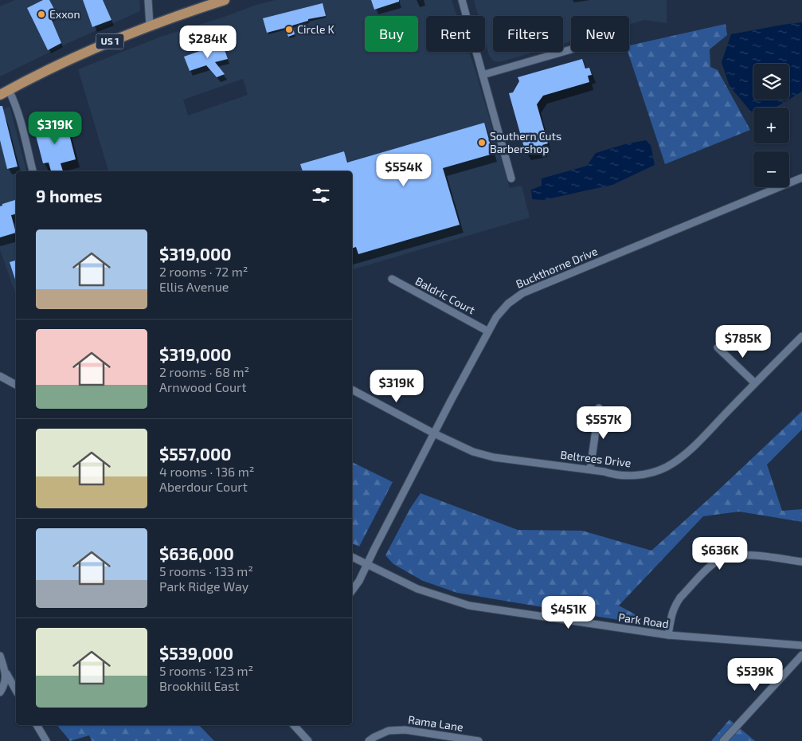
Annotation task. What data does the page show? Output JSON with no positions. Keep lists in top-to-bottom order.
{
  "streets": {
    "main road": ["US 1"],
    "street": [
      "Buckthorne Drive",
      "Baldric Court",
      "Beltrees Drive",
      "Park Road",
      "Rama Lane"
    ]
  },
  "crossings": [
    ["Buckthorne Drive", "Baldric Court"],
    ["Buckthorne Drive", "Beltrees Drive"],
    ["Buckthorne Drive", "Park Road"]
  ],
  "places": ["Exxon", "Circle K", "Southern Cuts Barbershop"],
  "page": {
    "chip": [
      "Buy",
      "Rent",
      "Filters",
      "New"
    ],
    "price": [
      "$284K",
      "$319K",
      "$554K",
      "$785K",
      "$319K",
      "$557K",
      "$636K",
      "$451K",
      "$539K"
    ],
    "map_buttons": ["+", "−"],
    "heading": "9 homes",
    "list": [
      {
        "name": "$319,000",
        "note": "2 rooms · 72 m² · Ellis Avenue"
      },
      {
        "name": "$319,000",
        "note": "2 rooms · 68 m² · Arnwood Court"
      },
      {
        "name": "$557,000",
        "note": "4 rooms · 136 m² · Aberdour Court"
      },
      {
        "name": "$636,000",
        "note": "5 rooms · 133 m² · Park Ridge Way"
      },
      {
        "name": "$539,000",
        "note": "5 rooms · 123 m² · Brookhill East"
      }
    ]
  }
}
